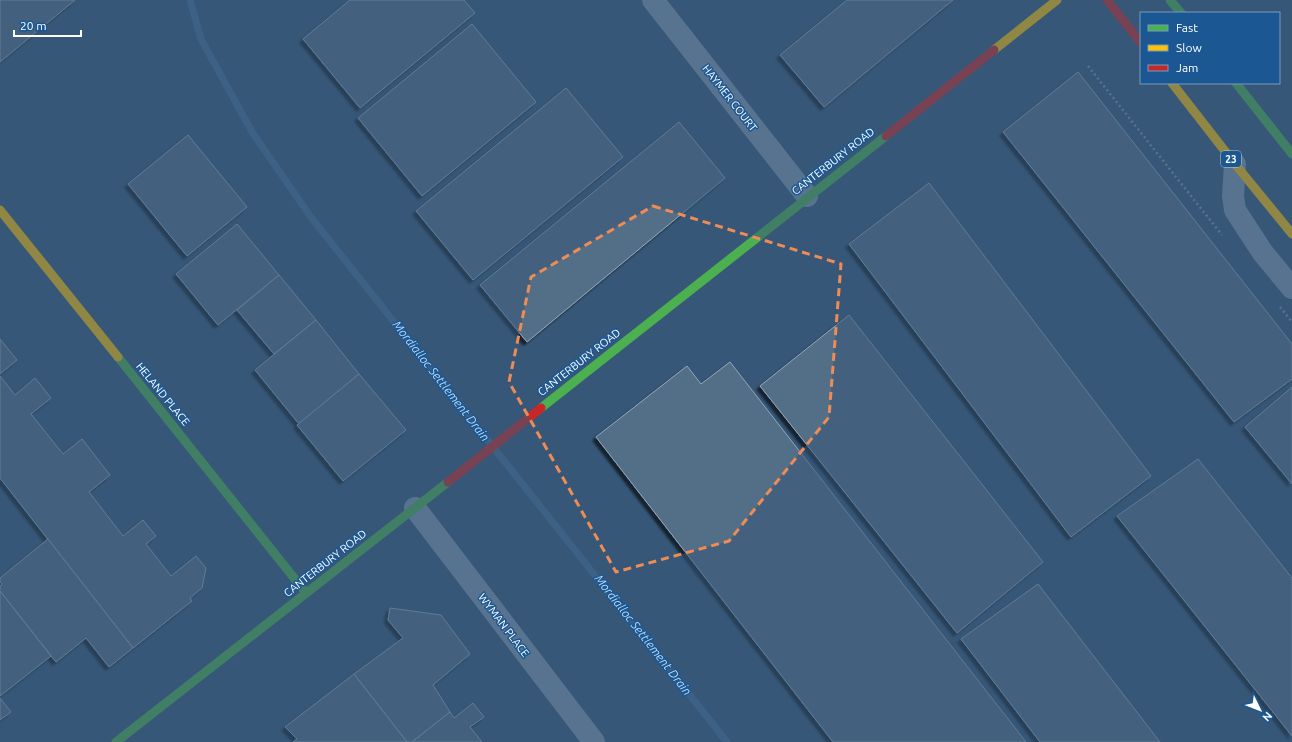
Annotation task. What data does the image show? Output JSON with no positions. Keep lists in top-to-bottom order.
{
  "streets": {
    "street": [
      "HAYMER COURT",
      "23",
      "CANTERBURY ROAD",
      "HELAND PLACE",
      "WYMAN PLACE"
    ]
  },
  "crossings": [
    ["HAYMER COURT", "CANTERBURY ROAD"],
    ["CANTERBURY ROAD", "HELAND PLACE"],
    ["CANTERBURY ROAD", "WYMAN PLACE"]
  ],
  "water": ["Mordialloc Settlement Drain"],
  "legend": ["Fast", "Slow", "Jam"],
  "scale_bar": "20 m",
  "north": "bottom right"
}
